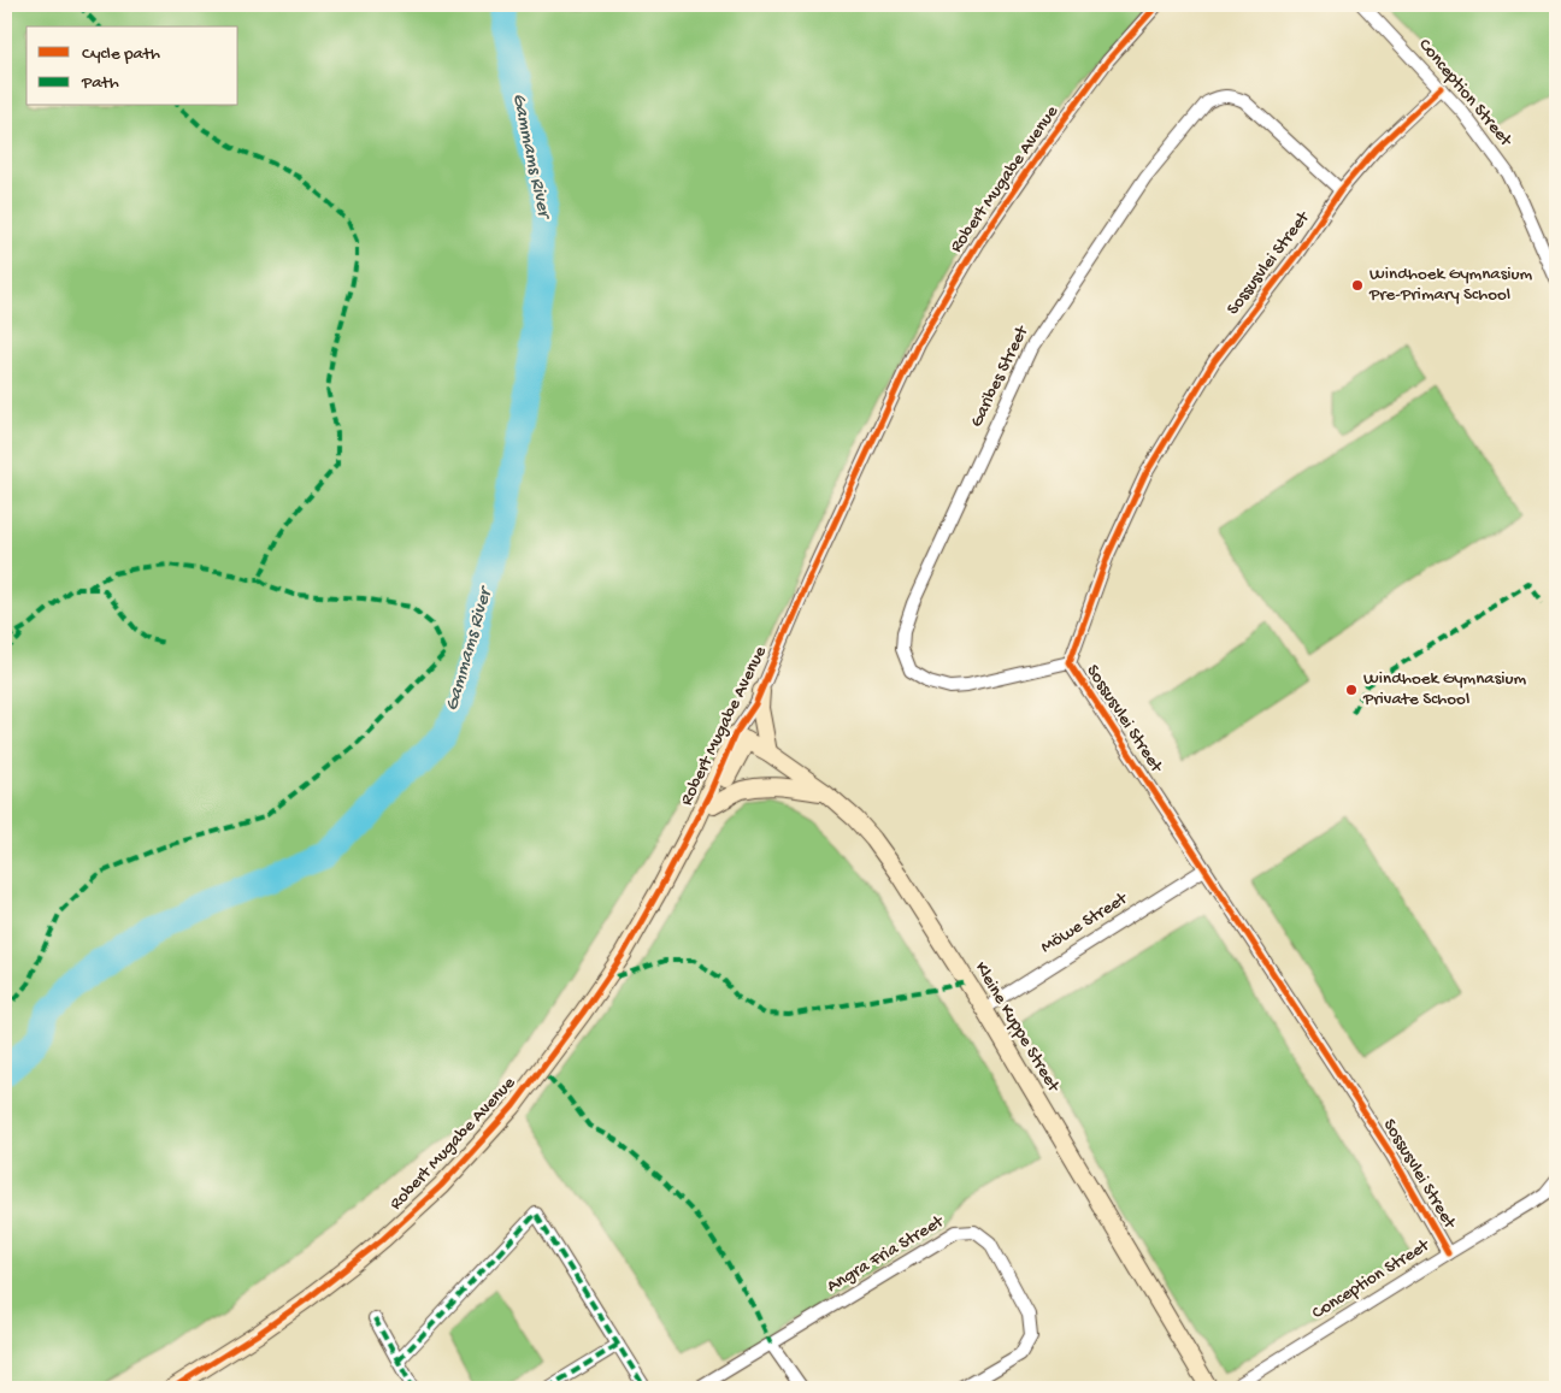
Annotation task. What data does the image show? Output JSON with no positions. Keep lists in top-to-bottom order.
{
  "streets": {
    "street": [
      "Conception Street",
      "Robert Mugabe Avenue",
      "Sossusvlei Street",
      "Garibes Street",
      "Möwe Street",
      "Kleine Kuppe Street",
      "Angra Fria Street"
    ]
  },
  "crossings": [
    ["Conception Street", "Sossusvlei Street"],
    ["Robert Mugabe Avenue", "Kleine Kuppe Street"],
    ["Sossusvlei Street", "Garibes Street"],
    ["Sossusvlei Street", "Möwe Street"],
    ["Möwe Street", "Kleine Kuppe Street"]
  ],
  "water": ["Gammams River"],
  "places": ["Windhoek Gymnasium Pre-Primary School", "Windhoek Gymnasium Private School"],
  "legend": ["Cycle path", "Path"]
}
